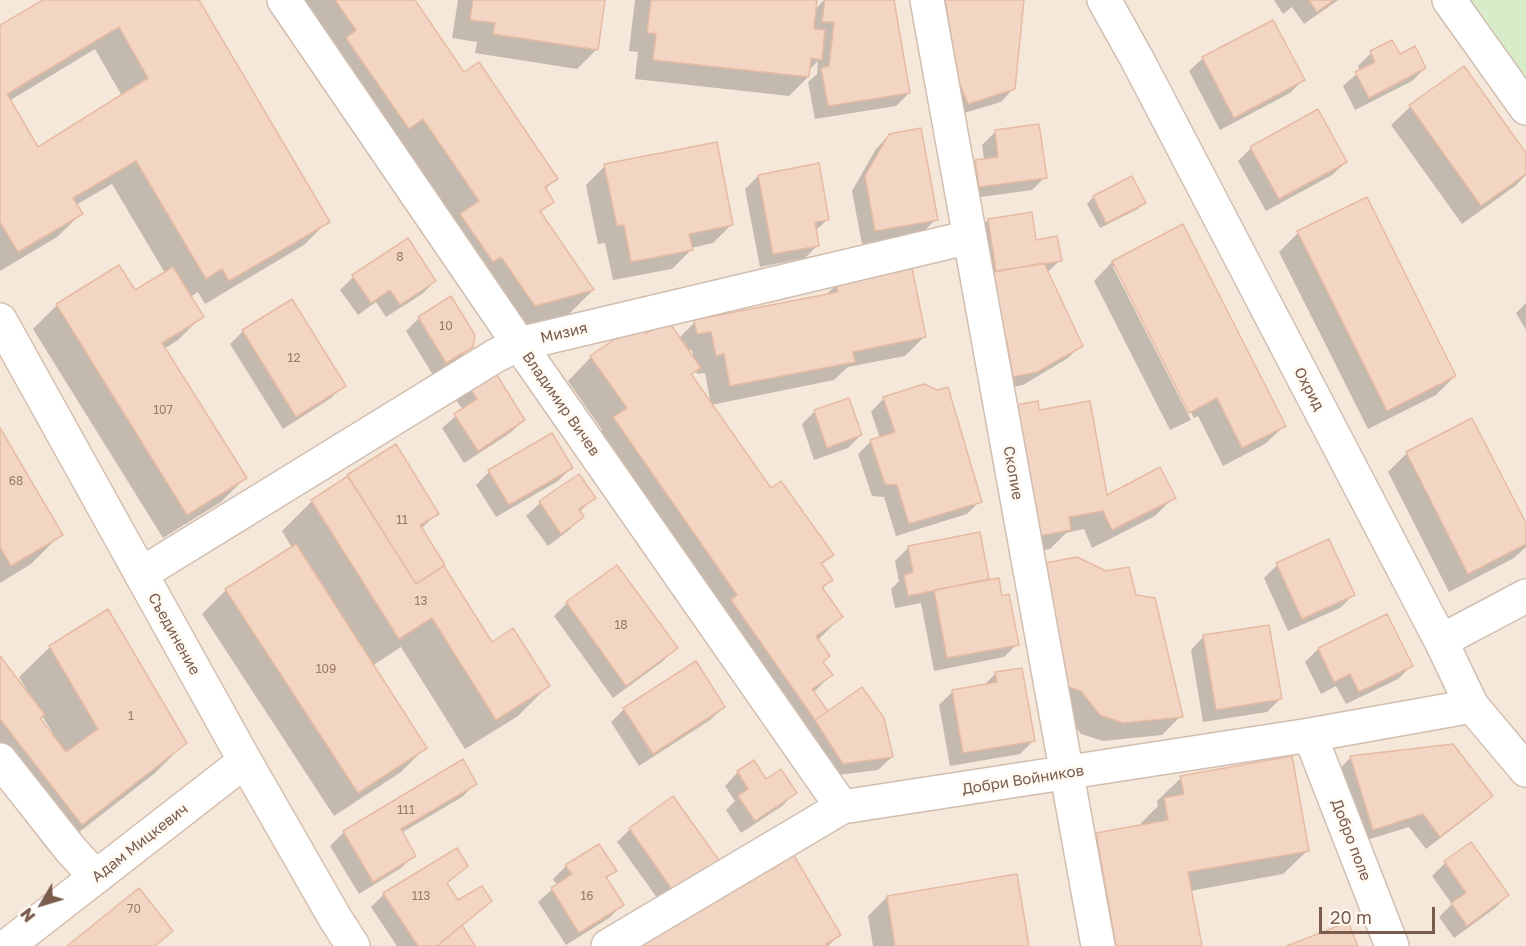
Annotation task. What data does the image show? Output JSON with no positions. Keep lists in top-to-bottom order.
{
  "streets": {
    "street": [
      "Мизия",
      "Охрид",
      "Владимир Вичев",
      "Скопие",
      "Съединение",
      "Добри Войников",
      "Добро поле",
      "Адам Мицкевич"
    ]
  },
  "crossings": [
    ["Мизия", "Владимир Вичев"],
    ["Мизия", "Скопие"],
    ["Мизия", "Съединение"],
    ["Охрид", "Добри Войников"],
    ["Владимир Вичев", "Добри Войников"],
    ["Скопие", "Добри Войников"],
    ["Съединение", "Адам Мицкевич"],
    ["Добри Войников", "Добро поле"]
  ],
  "house_numbers": [
    "8",
    "10",
    "12",
    "107",
    "68",
    "11",
    "13",
    "18",
    "109",
    "1",
    "111",
    "113",
    "16",
    "70"
  ],
  "scale_bar": "20 m",
  "north": "bottom left"
}
